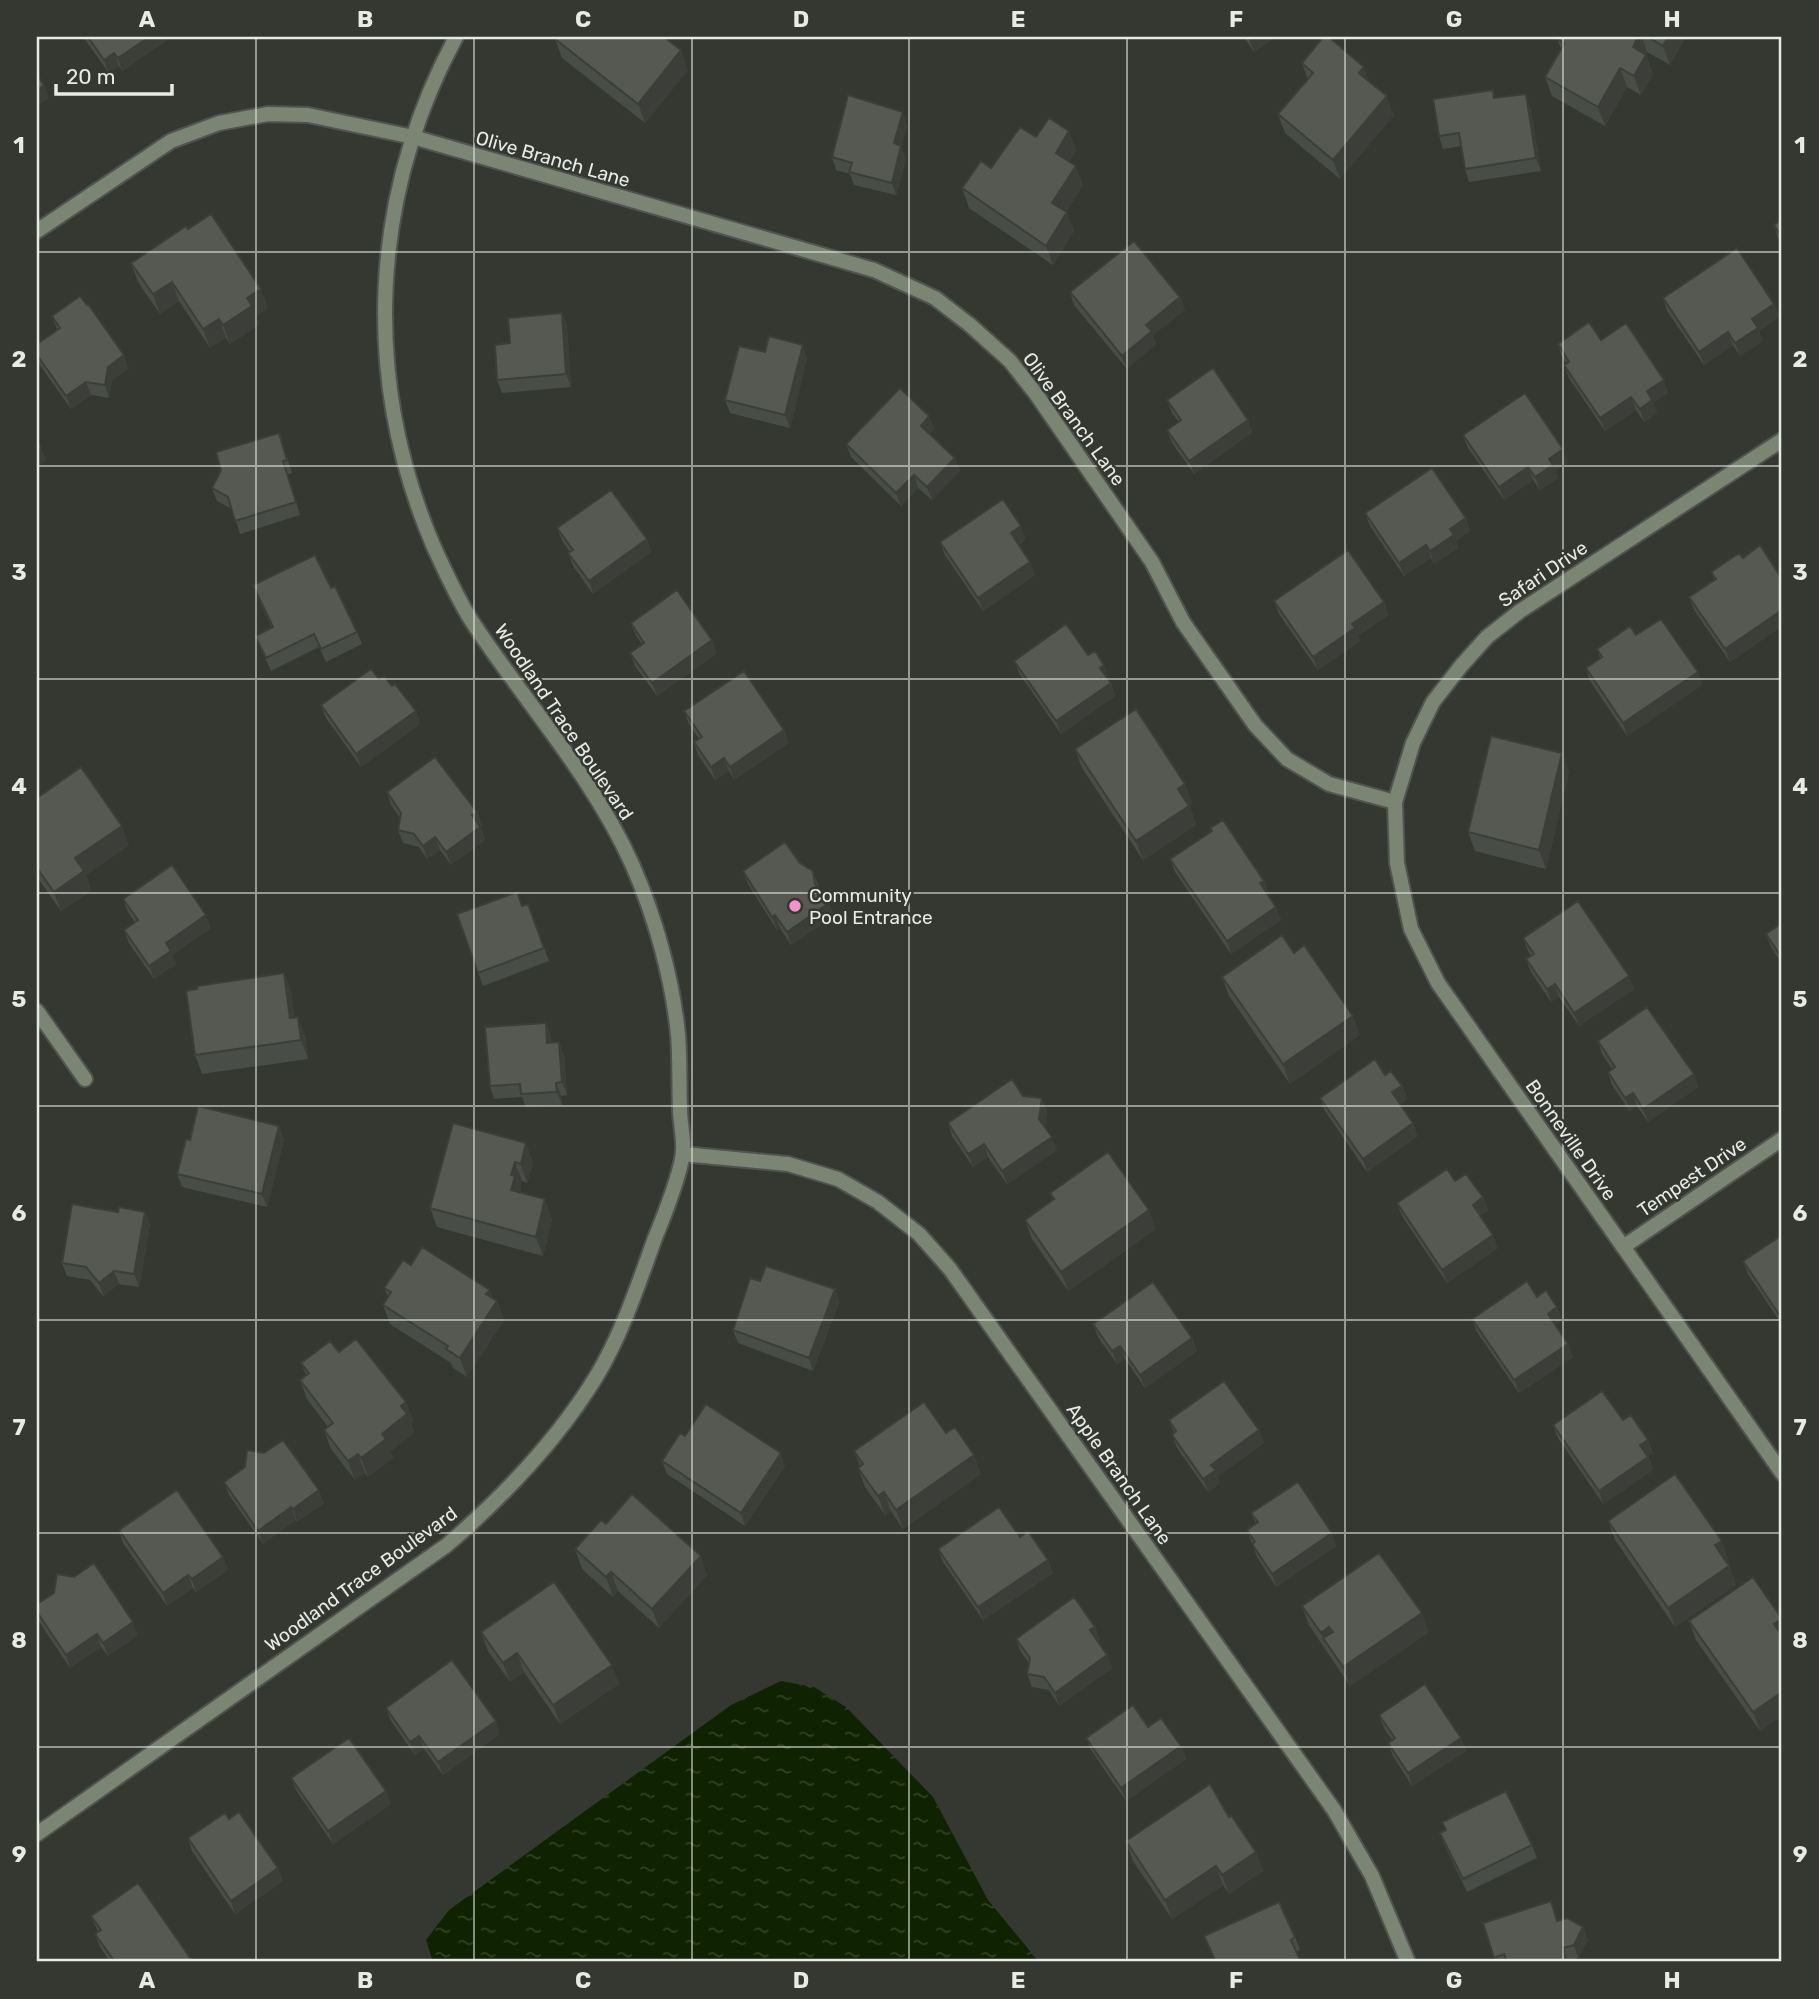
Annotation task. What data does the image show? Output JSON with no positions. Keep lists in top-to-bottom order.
{
  "streets": {
    "street": [
      "Olive Branch Lane",
      "Safari Drive",
      "Woodland Trace Boulevard",
      "Bonneville Drive",
      "Tempest Drive",
      "Apple Branch Lane"
    ]
  },
  "crossings": [
    ["Olive Branch Lane", "Safari Drive"],
    ["Olive Branch Lane", "Woodland Trace Boulevard"],
    ["Olive Branch Lane", "Bonneville Drive"],
    ["Safari Drive", "Bonneville Drive"],
    ["Woodland Trace Boulevard", "Apple Branch Lane"],
    ["Bonneville Drive", "Tempest Drive"]
  ],
  "places": ["Community Pool Entrance"],
  "scale_bar": "20 m",
  "grid": {
    "columns": [
      "A",
      "B",
      "C",
      "D",
      "E",
      "F",
      "G",
      "H"
    ],
    "rows": [
      "1",
      "2",
      "3",
      "4",
      "5",
      "6",
      "7",
      "8",
      "9"
    ]
  }
}
